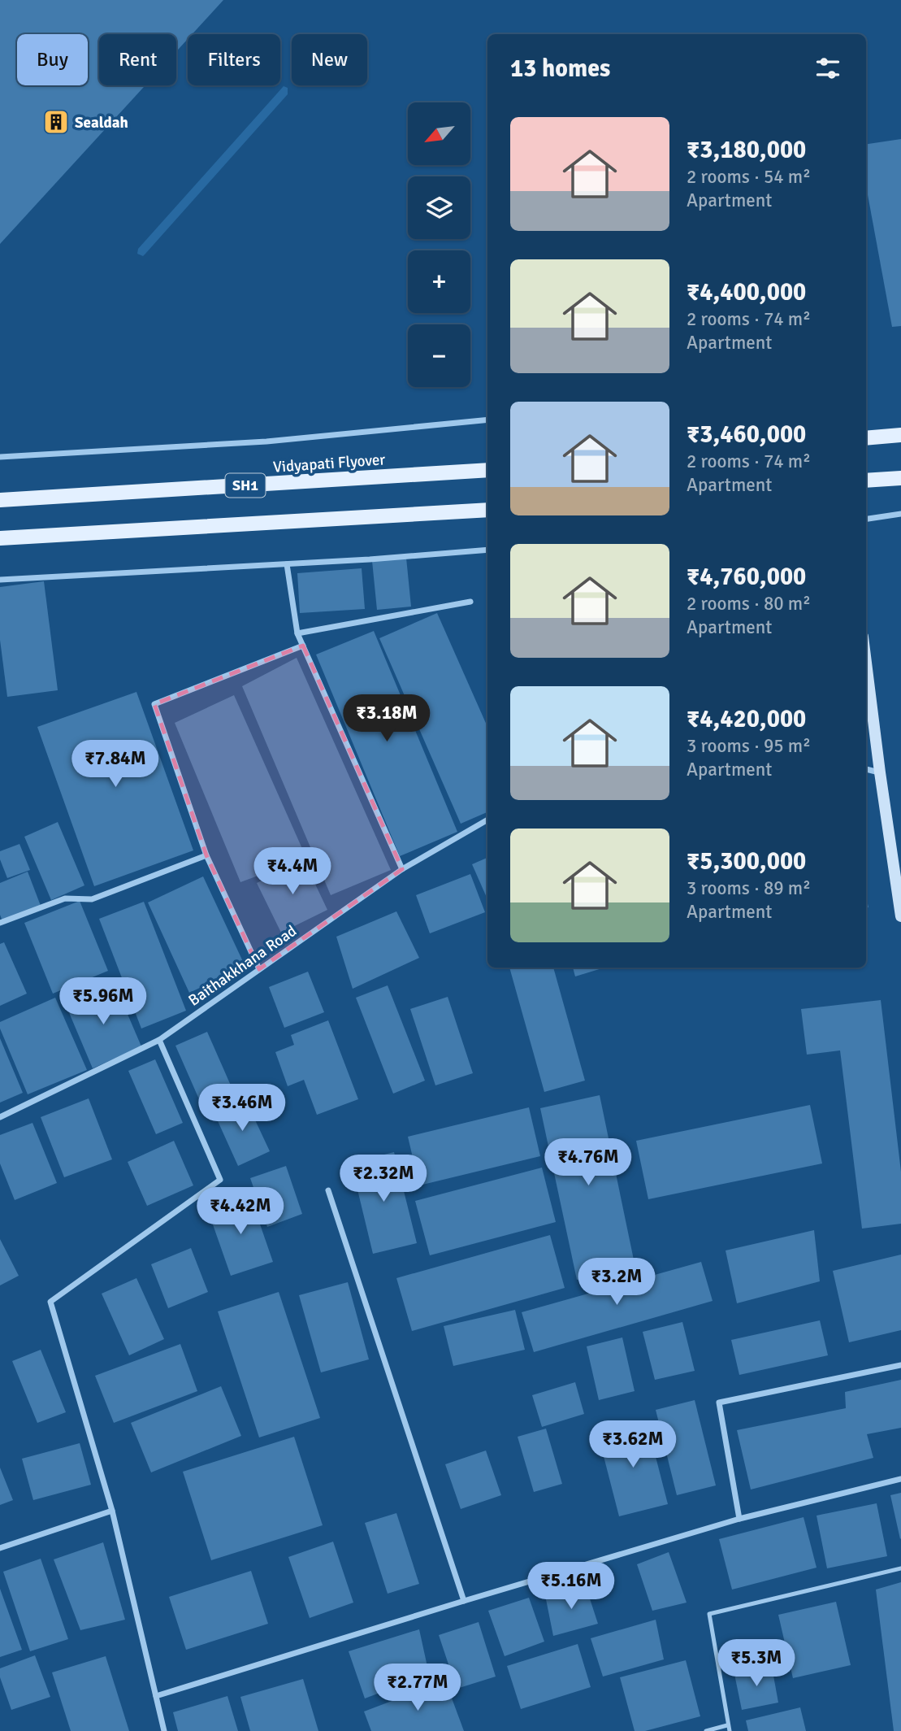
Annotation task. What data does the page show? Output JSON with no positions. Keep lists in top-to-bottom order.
{
  "streets": {
    "main road": ["Vidyapati Flyover", "SH1"],
    "street": ["Baithakkhana Road"]
  },
  "places": {
    "building": ["Sealdah"]
  },
  "north": "bottom left",
  "page": {
    "chip": [
      "Buy",
      "Rent",
      "Filters",
      "New"
    ],
    "heading": "13 homes",
    "map_buttons": ["+", "−"],
    "list": [
      {
        "name": "₹3,180,000",
        "note": "2 rooms · 54 m² · Apartment"
      },
      {
        "name": "₹4,400,000",
        "note": "2 rooms · 74 m² · Apartment"
      },
      {
        "name": "₹3,460,000",
        "note": "2 rooms · 74 m² · Apartment"
      },
      {
        "name": "₹4,760,000",
        "note": "2 rooms · 80 m² · Apartment"
      },
      {
        "name": "₹4,420,000",
        "note": "3 rooms · 95 m² · Apartment"
      },
      {
        "name": "₹5,300,000",
        "note": "3 rooms · 89 m² · Apartment"
      }
    ],
    "price": [
      "₹3.18M",
      "₹7.84M",
      "₹4.4M",
      "₹5.96M",
      "₹3.46M",
      "₹4.76M",
      "₹2.32M",
      "₹4.42M",
      "₹3.2M",
      "₹3.62M",
      "₹5.16M",
      "₹5.3M",
      "₹2.77M"
    ]
  }
}
